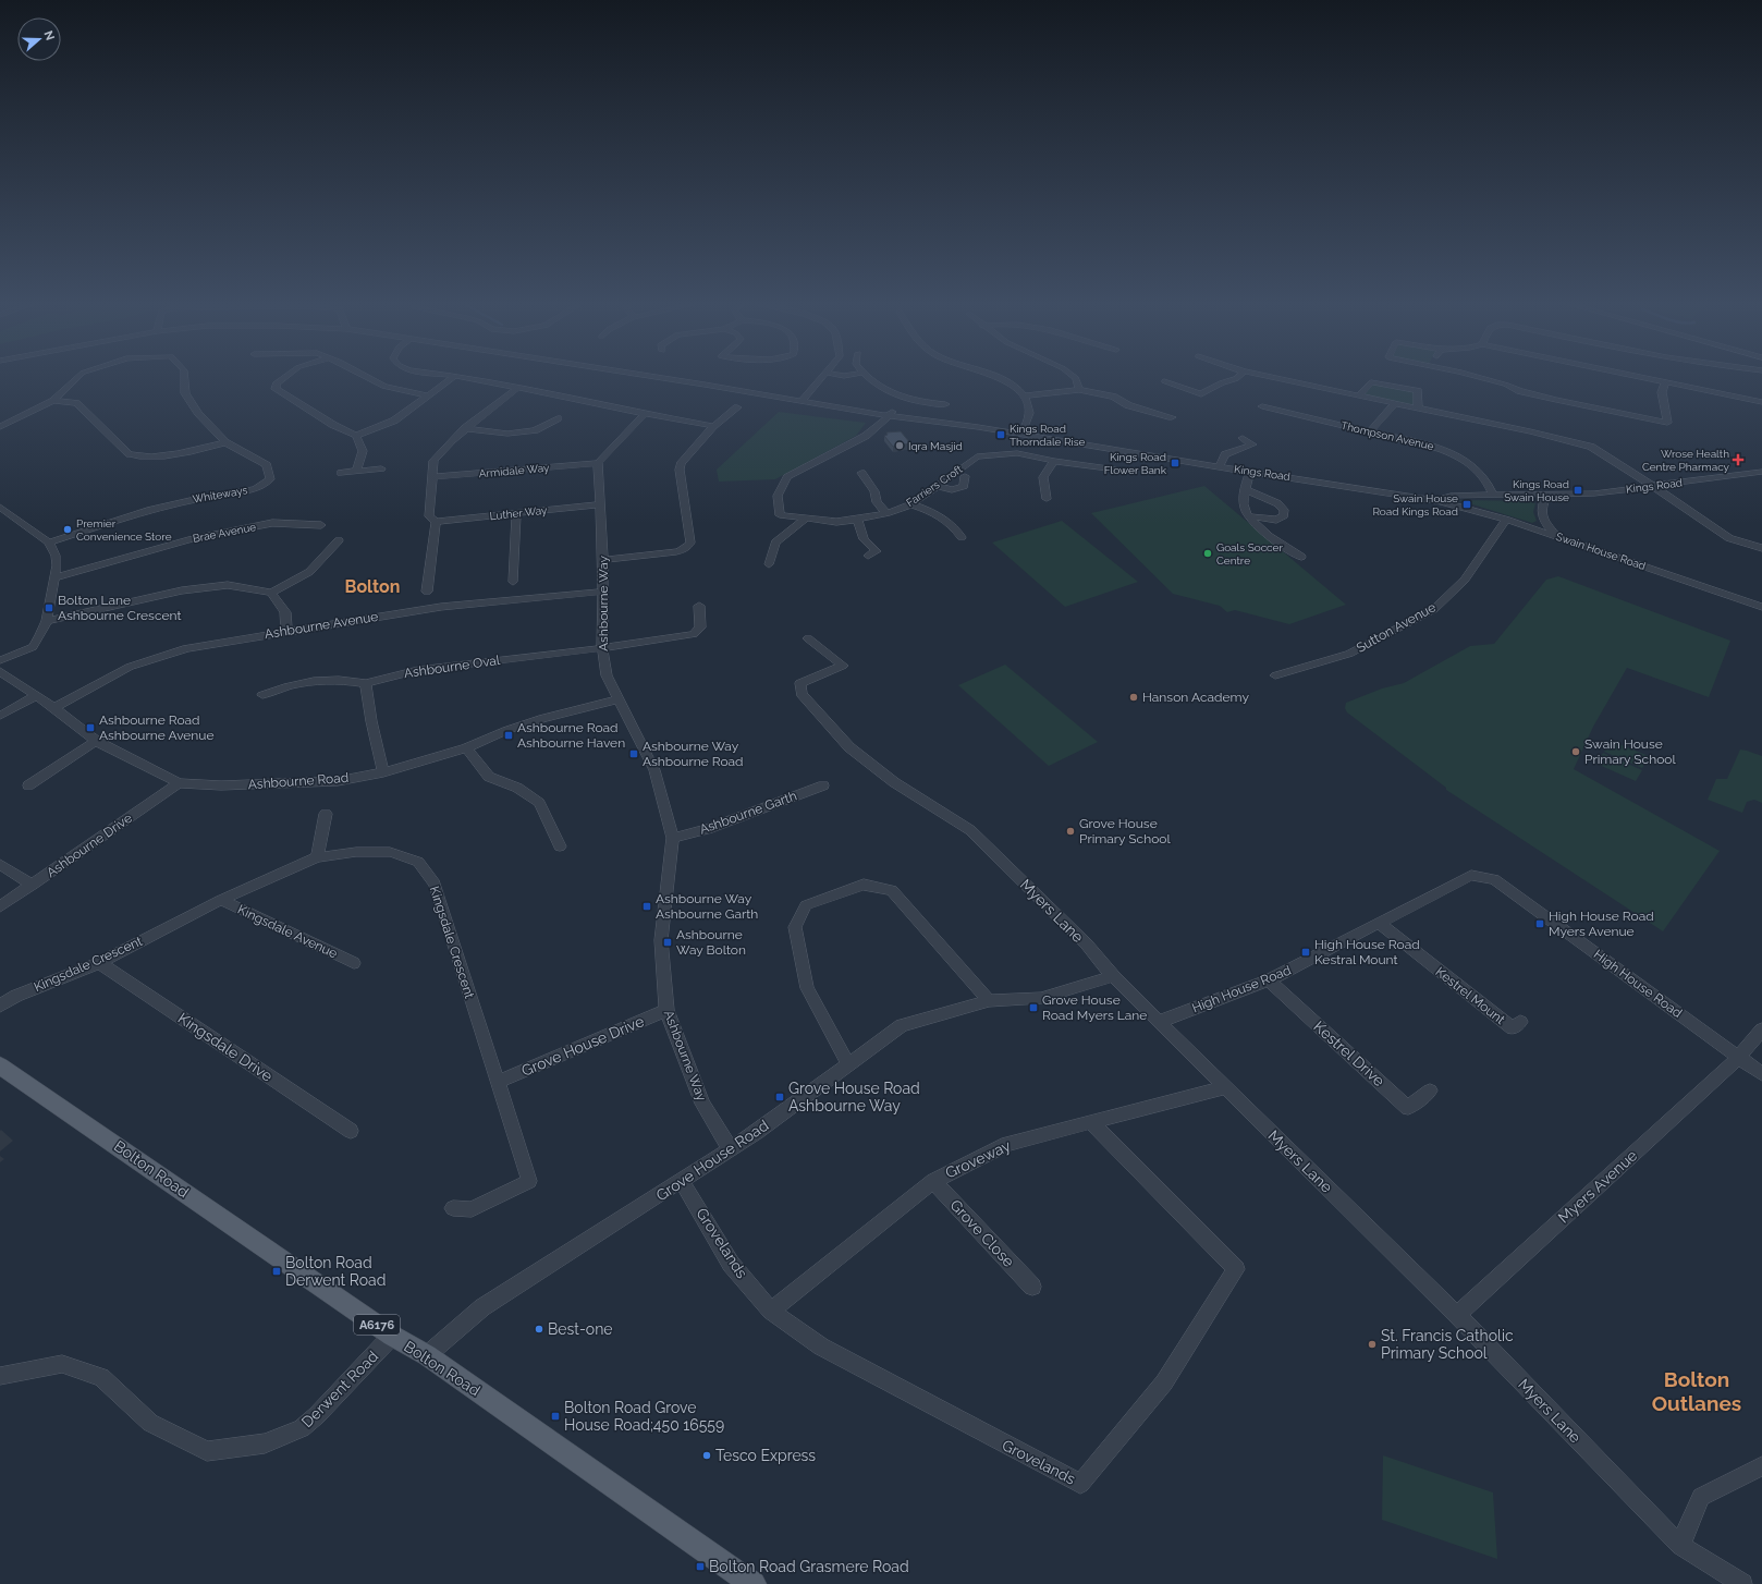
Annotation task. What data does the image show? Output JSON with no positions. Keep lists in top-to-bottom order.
{
  "streets": {
    "main road": ["Bolton Road", "A6176"],
    "street": [
      "Thompson Avenue",
      "Armidale Way",
      "Kings Road",
      "Farriers Croft",
      "Whiteways",
      "Luther Way",
      "Brae Avenue",
      "Swain House Road",
      "Ashbourne Way",
      "Ashbourne Avenue",
      "Sutton Avenue",
      "Ashbourne Oval",
      "Ashbourne Road",
      "Ashbourne Garth",
      "Ashbourne Drive",
      "Myers Lane",
      "Kingsdale Avenue",
      "Kingsdale Crescent",
      "High House Road",
      "Kestrel Mount",
      "Grove House Drive",
      "Kingsdale Drive",
      "Kestrel Drive",
      "Groveway",
      "Grove House Road",
      "Myers Avenue",
      "Grove Close",
      "Grovelands",
      "Derwent Road"
    ]
  },
  "crossings": [
    ["Thompson Avenue", "Kings Road"],
    ["Armidale Way", "Ashbourne Way"],
    ["Kings Road", "Farriers Croft"],
    ["Kings Road", "Swain House Road"],
    ["Luther Way", "Ashbourne Way"],
    ["Swain House Road", "Sutton Avenue"],
    ["Ashbourne Way", "Ashbourne Avenue"],
    ["Ashbourne Way", "Ashbourne Oval"],
    ["Ashbourne Way", "Ashbourne Road"],
    ["Ashbourne Way", "Ashbourne Garth"],
    ["Ashbourne Way", "Grove House Drive"],
    ["Ashbourne Way", "Grove House Road"],
    ["Ashbourne Avenue", "Ashbourne Road"],
    ["Ashbourne Road", "Ashbourne Drive"],
    ["Myers Lane", "High House Road"],
    ["Myers Lane", "Groveway"],
    ["Myers Lane", "Grove House Road"],
    ["Myers Lane", "Myers Avenue"],
    ["Kingsdale Avenue", "Kingsdale Crescent"],
    ["Kingsdale Crescent", "Grove House Drive"],
    ["Kingsdale Crescent", "Kingsdale Drive"],
    ["High House Road", "Kestrel Mount"],
    ["High House Road", "Kestrel Drive"],
    ["High House Road", "Myers Avenue"],
    ["Groveway", "Grove Close"],
    ["Groveway", "Grovelands"],
    ["Grove House Road", "Bolton Road"],
    ["Grove House Road", "Grovelands"],
    ["Bolton Road", "Derwent Road"]
  ],
  "districts": ["Bolton", "Bolton Outlanes"],
  "places": {
    "transit": [
      "Kings Road Thorndale Rise",
      "Kings Road Flower Bank",
      "Kings Road Swain House",
      "Swain House Road Kings Road",
      "Bolton Lane Ashbourne Crescent",
      "Ashbourne Road Ashbourne Avenue",
      "Ashbourne Road Ashbourne Haven",
      "Ashbourne Way Ashbourne Road",
      "Ashbourne Way Ashbourne Garth",
      "High House Road Myers Avenue",
      "Ashbourne Way Bolton",
      "High House Road Kestral Mount",
      "Grove House Road Myers Lane",
      "Grove House Road Ashbourne Way",
      "Bolton Road Derwent Road",
      "Bolton Road Grove House Road;450 16559",
      "Bolton Road Grasmere Road"
    ],
    "other": [
      "Iqra Masjid",
      "Premier Convenience Store",
      "Goals Soccer Centre",
      "Hanson Academy",
      "Swain House Primary School",
      "Grove House Primary School",
      "Best-one",
      "St. Francis Catholic Primary School",
      "Tesco Express"
    ],
    "health": ["Wrose Health Centre Pharmacy"]
  },
  "north": "right"
}
